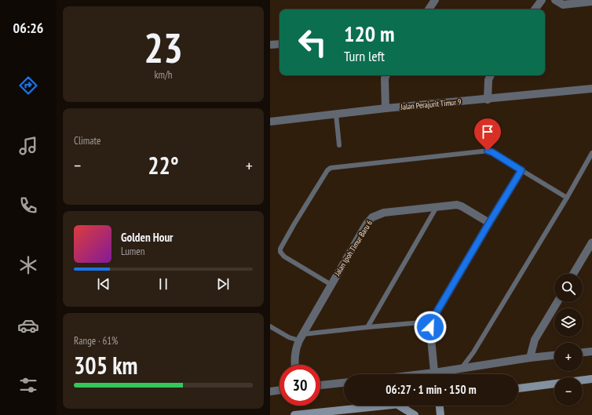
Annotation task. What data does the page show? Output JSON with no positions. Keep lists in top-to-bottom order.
{
  "streets": {
    "street": ["Jalan Perajurit Timur 9", "Jalan Ipoh Timur Baru 6"]
  },
  "page": {
    "tabs": "06:26",
    "tile": [
      ["23", "km/h"],
      "Climate",
      ["Range · 61%", "305 km"]
    ],
    "turn": ["120 m", "Turn left"],
    "heat": ["−", "22°", "+"],
    "song": ["Golden Hour", "Lumen"],
    "map_buttons": ["+", "−"],
    "limit": "30",
    "trip": "06:27 · 1 min · 150 m"
  }
}
